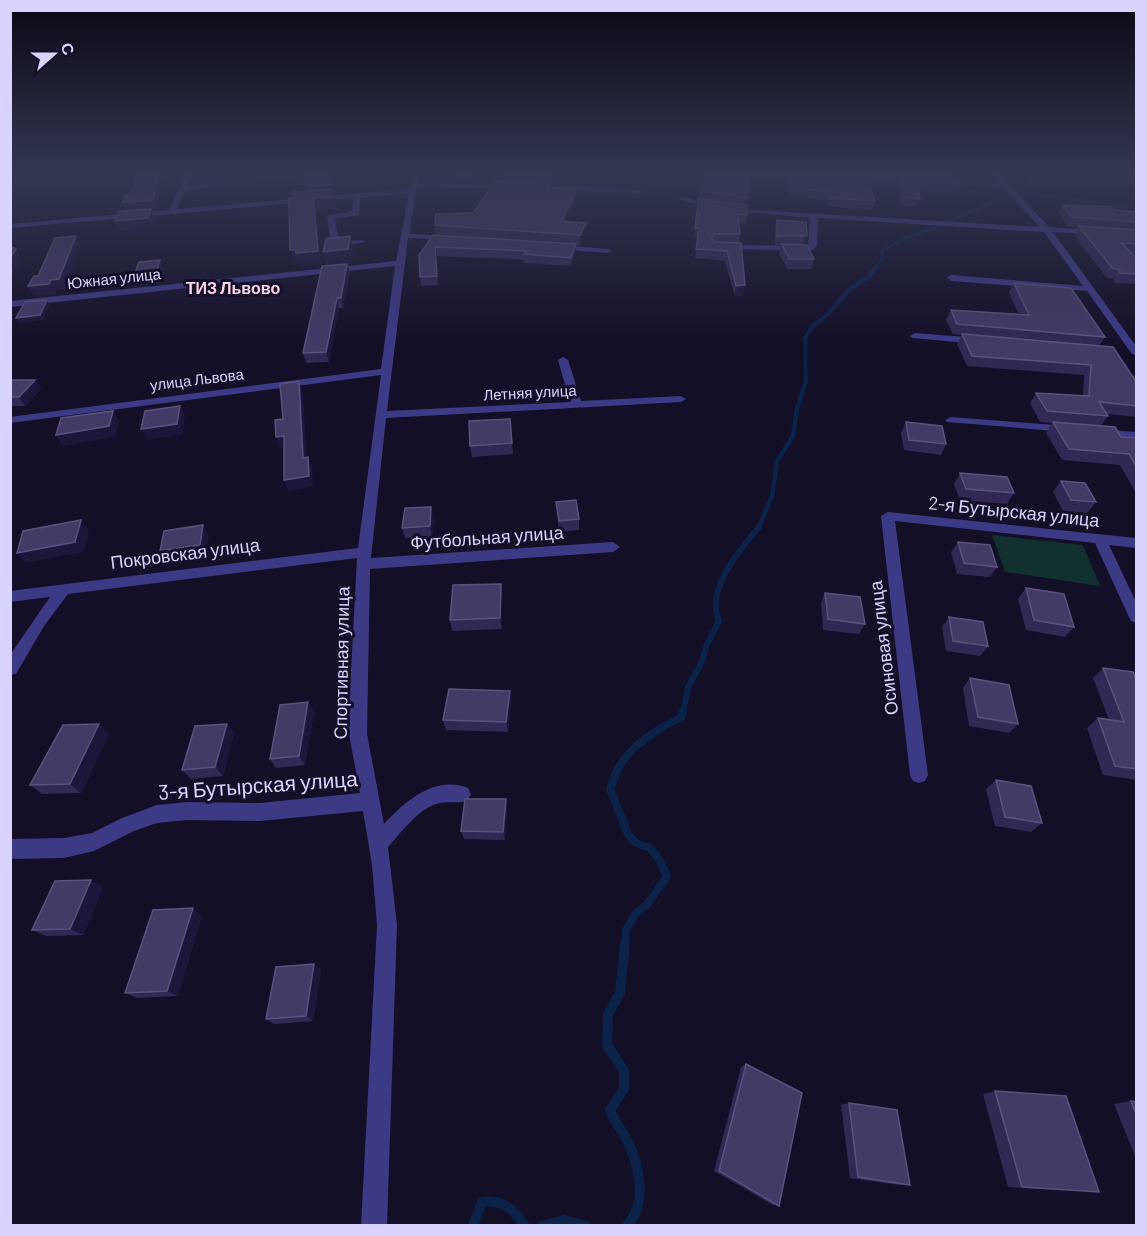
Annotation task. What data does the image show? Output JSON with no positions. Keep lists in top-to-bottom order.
{
  "streets": {
    "street": [
      "Южная улица",
      "улица Львова",
      "Летняя улица",
      "2-я Бутырская улица",
      "Футбольная улица",
      "Покровская улица",
      "Осиновая улица",
      "Спортивная улица",
      "3-я Бутырская улица"
    ]
  },
  "crossings": [
    ["Южная улица", "Спортивная улица"],
    ["улица Львова", "Спортивная улица"],
    ["Летняя улица", "Спортивная улица"],
    ["2-я Бутырская улица", "Осиновая улица"],
    ["Футбольная улица", "Покровская улица"],
    ["Футбольная улица", "Спортивная улица"],
    ["Покровская улица", "Спортивная улица"],
    ["Спортивная улица", "3-я Бутырская улица"]
  ],
  "districts": ["ТИЗ Львово"],
  "north": "right"
}
